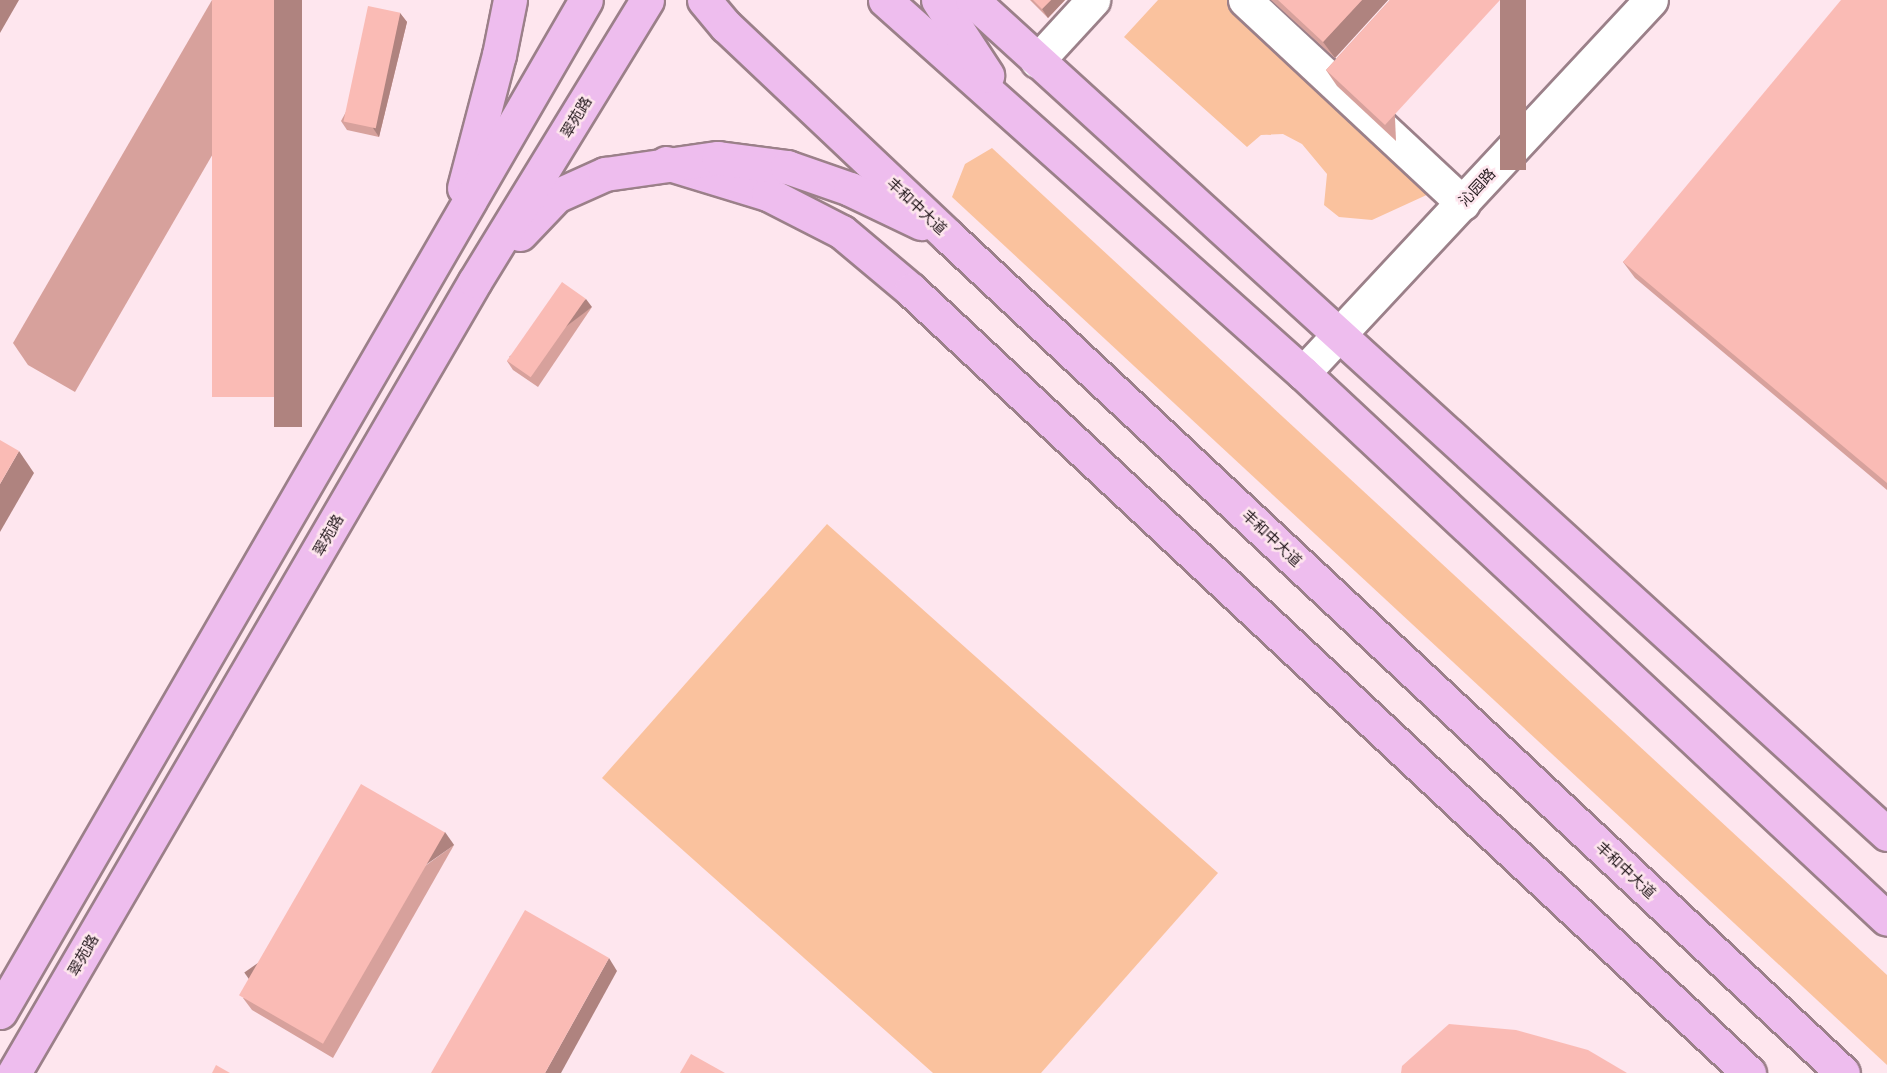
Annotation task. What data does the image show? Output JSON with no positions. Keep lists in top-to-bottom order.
{
  "streets": {
    "main road": ["翠苑路", "丰和中大道"],
    "street": ["沁园路"]
  }
}
